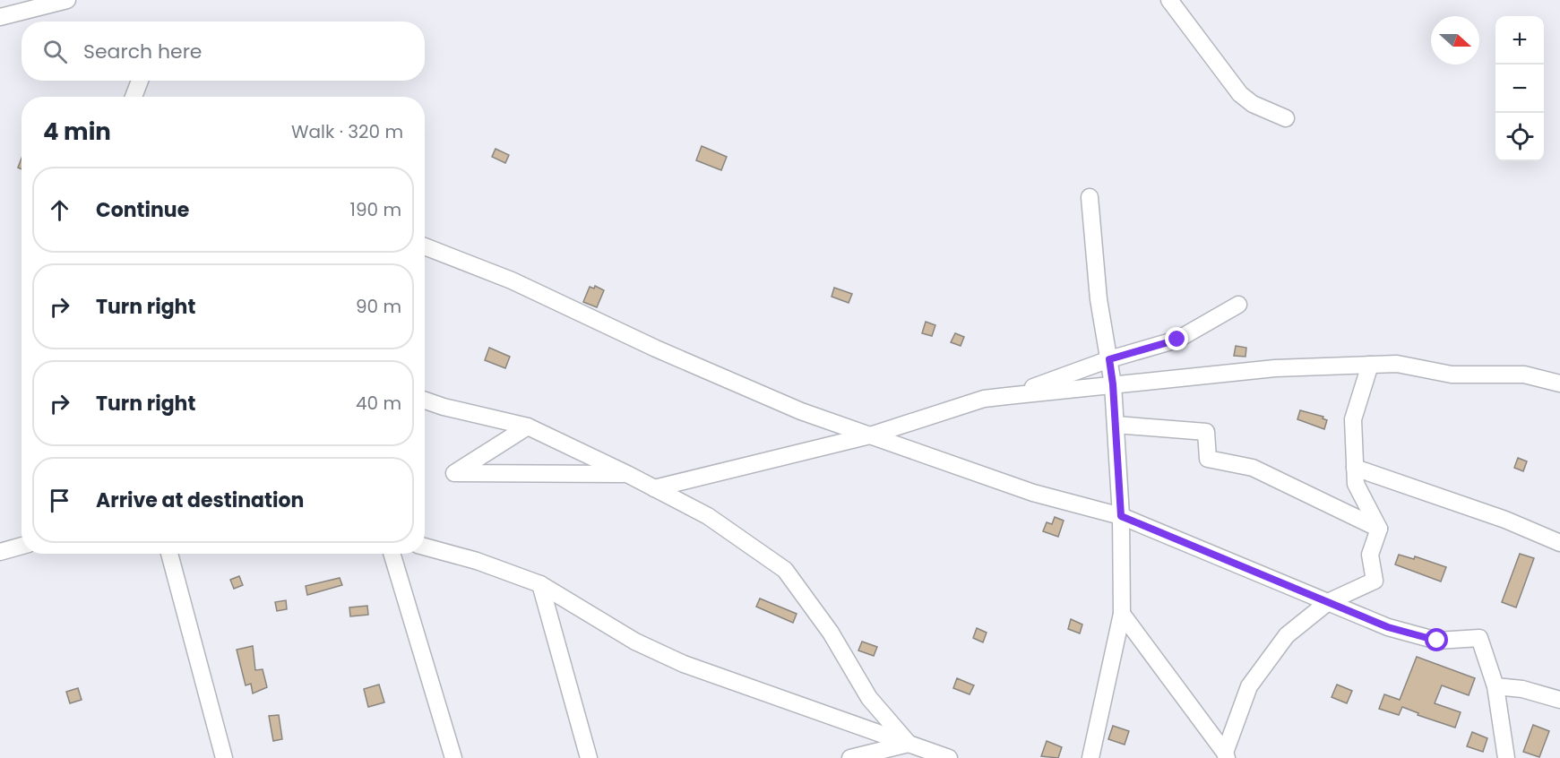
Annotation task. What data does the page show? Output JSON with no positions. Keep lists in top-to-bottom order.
{
  "north": "right",
  "page": {
    "map_buttons": ["+", "−"],
    "search": "Search here",
    "heading": ["4 min", "Walk · 320 m"],
    "list": [
      ["Continue", "190 m"],
      ["Turn right", "90 m"],
      ["Turn right", "40 m"],
      "Arrive at destination"
    ]
  }
}
